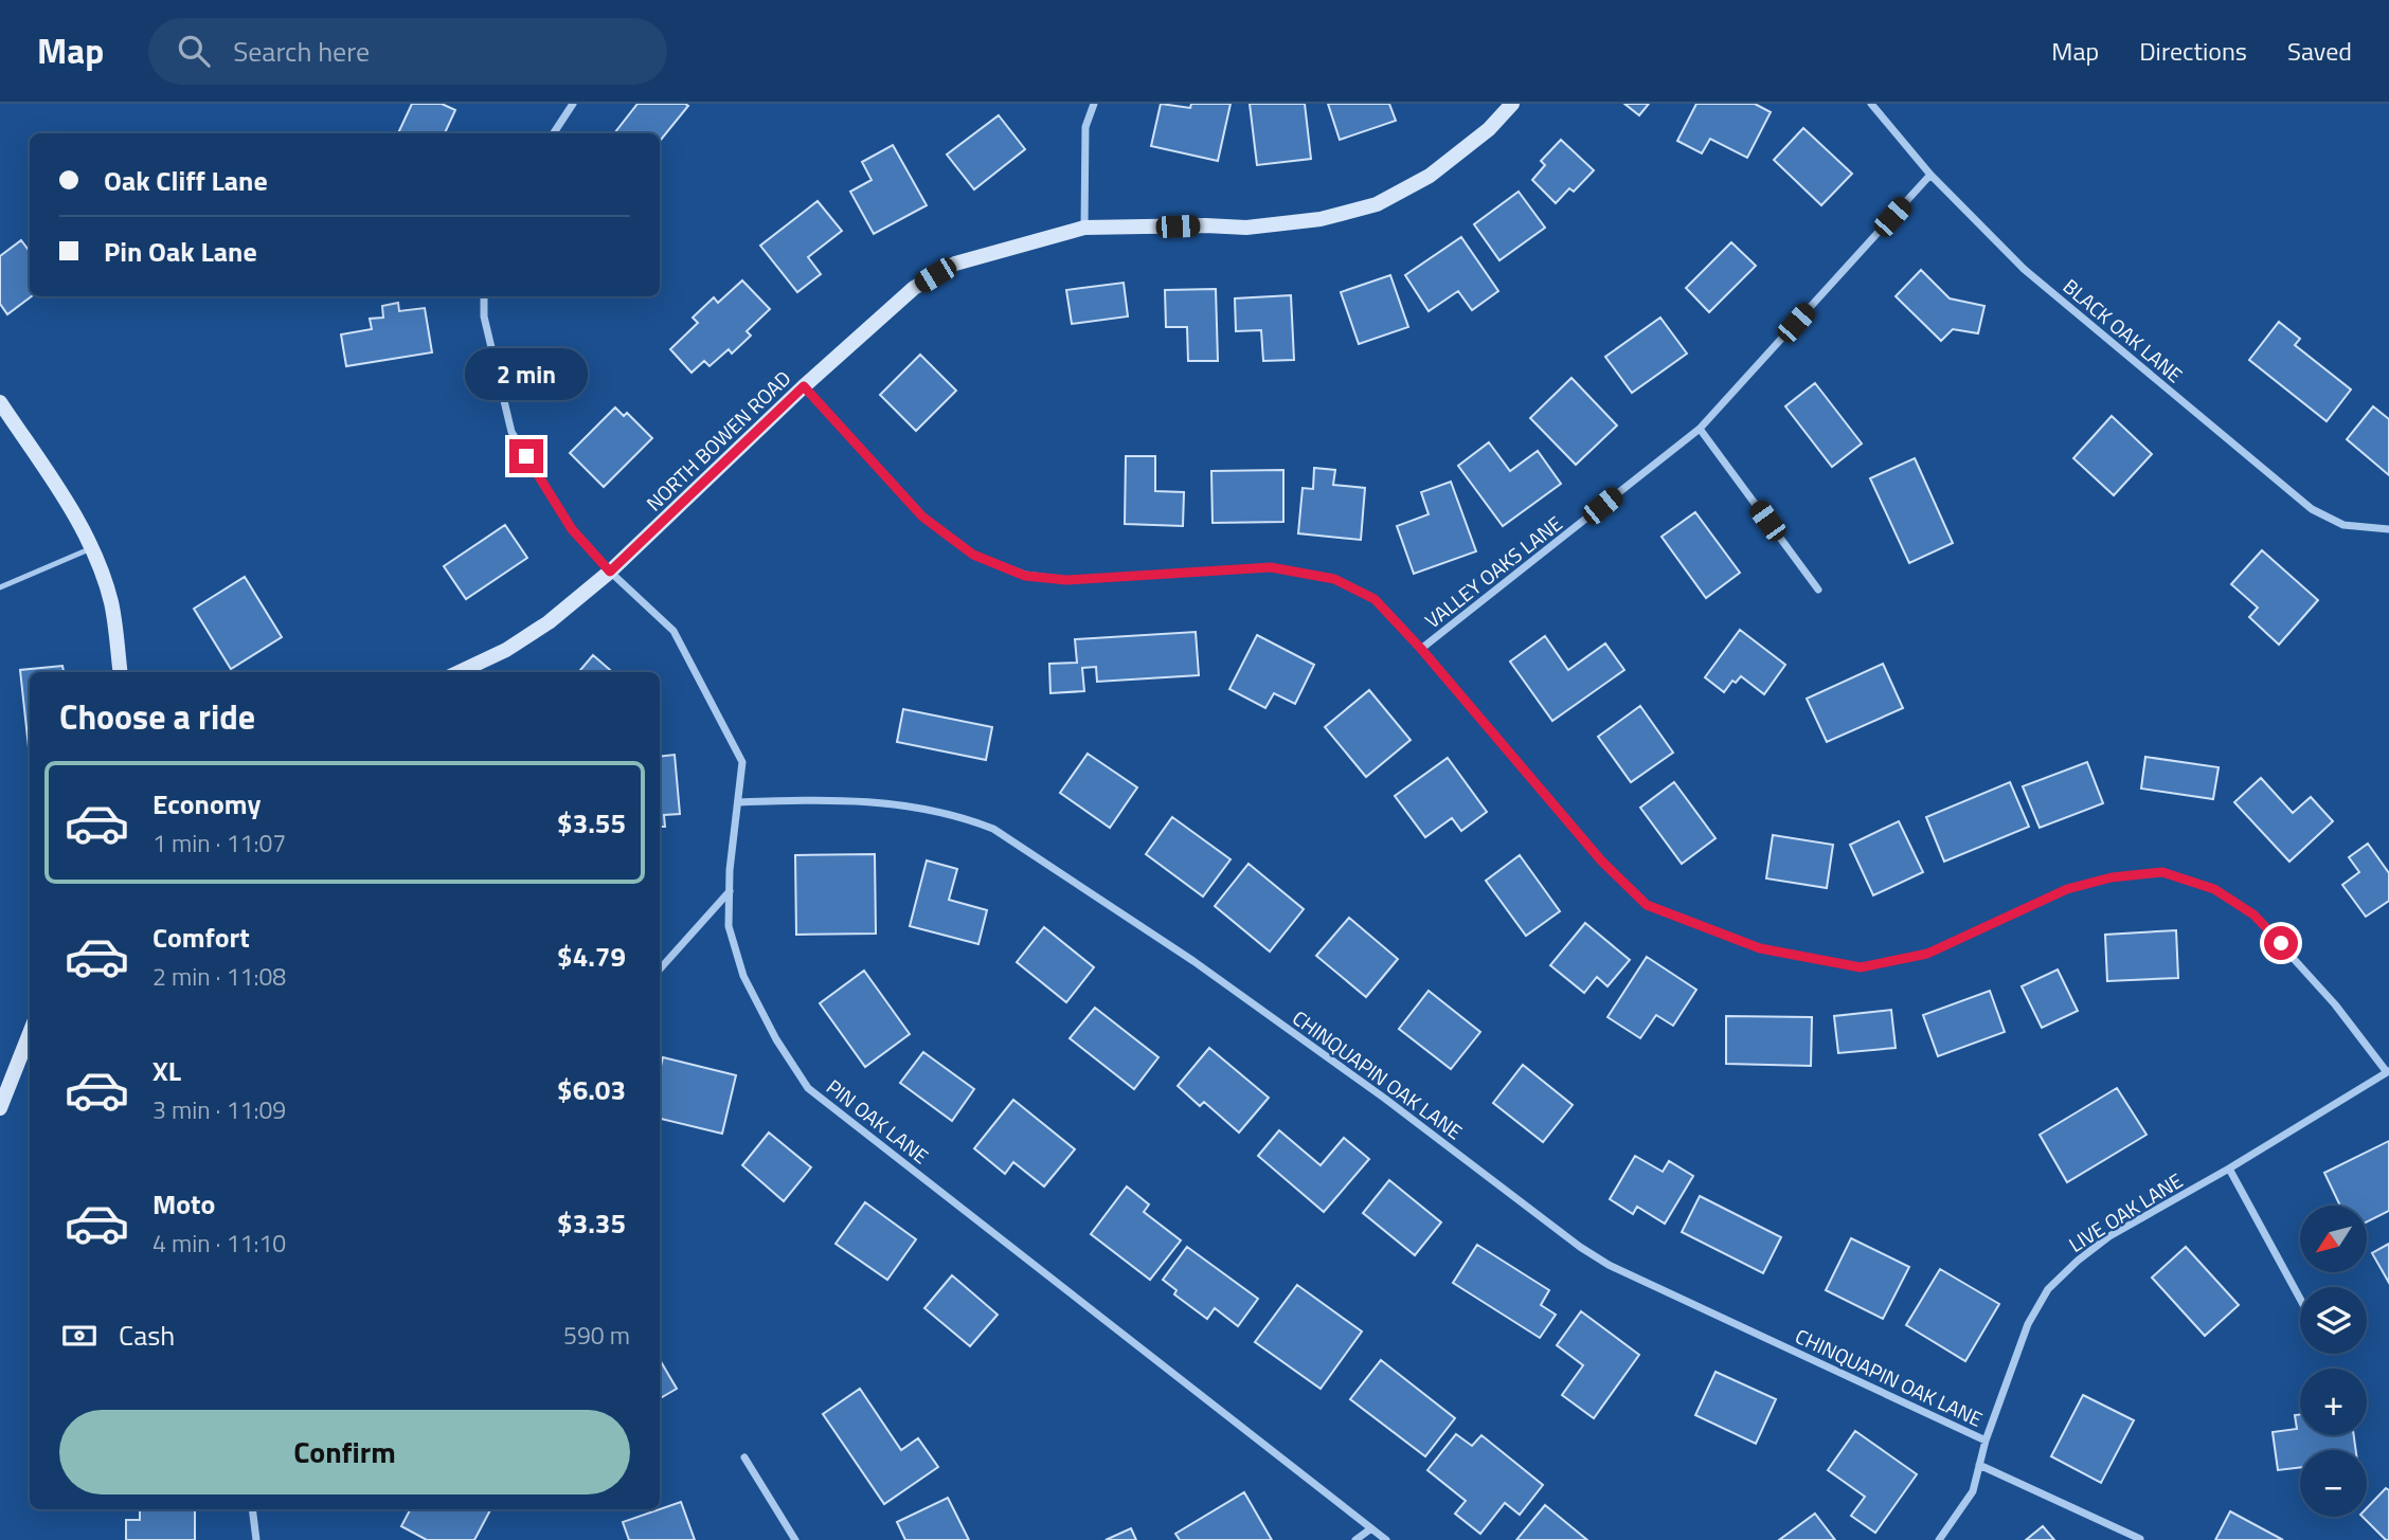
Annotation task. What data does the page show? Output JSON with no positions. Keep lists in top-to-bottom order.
{
  "streets": {
    "street": [
      "BLACK OAK LANE",
      "NORTH BOWEN ROAD",
      "VALLEY OAKS LANE",
      "CHINQUAPIN OAK LANE",
      "PIN OAK LANE",
      "LIVE OAK LANE"
    ]
  },
  "crossings": [
    ["BLACK OAK LANE", "VALLEY OAKS LANE"],
    ["NORTH BOWEN ROAD", "PIN OAK LANE"],
    ["CHINQUAPIN OAK LANE", "PIN OAK LANE"],
    ["CHINQUAPIN OAK LANE", "LIVE OAK LANE"]
  ],
  "north": "bottom left",
  "page": {
    "header": "Map",
    "search": "Search here",
    "nav": ["Map", "Directions", "Saved"],
    "banner": ["Oak Cliff Lane", "Pin Oak Lane"],
    "bubble": "2 min",
    "heading": "Choose a ride",
    "list": [
      {
        "name": "Economy",
        "note": "1 min · 11:07",
        "value": "$3.55"
      },
      {
        "name": "Comfort",
        "note": "2 min · 11:08",
        "value": "$4.79"
      },
      {
        "name": "XL",
        "note": "3 min · 11:09",
        "value": "$6.03"
      },
      {
        "name": "Moto",
        "note": "4 min · 11:10",
        "value": "$3.35"
      }
    ],
    "map_buttons": ["+", "−"],
    "pay": ["Cash", "590 m"],
    "buttons": "Confirm"
  }
}
